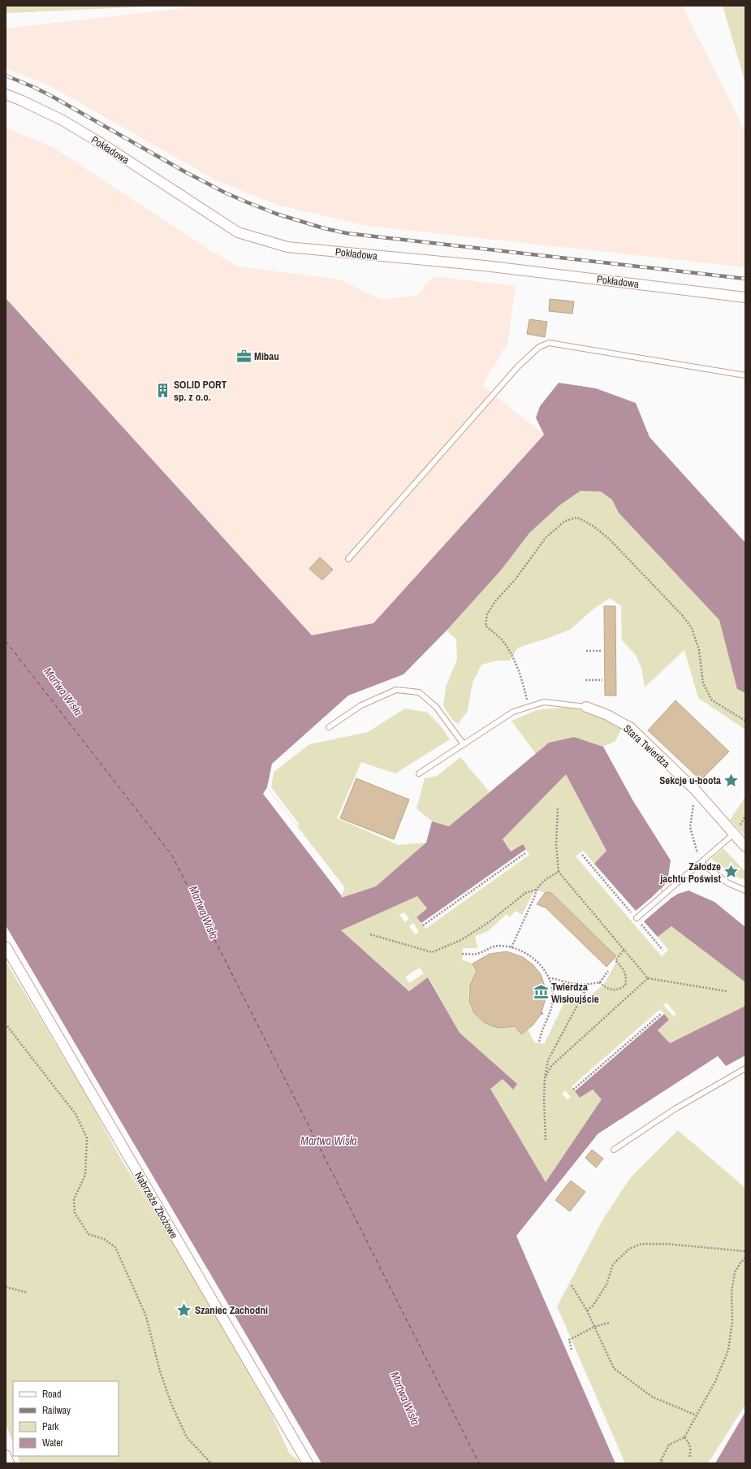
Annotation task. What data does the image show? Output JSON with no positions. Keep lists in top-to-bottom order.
{
  "streets": {
    "street": ["Pokładowa", "Stara Twierdza", "Nabrzeże Zbożowe"]
  },
  "water": ["Martwa Wisła"],
  "places": {
    "office": ["Mibau"],
    "building": ["SOLID PORT sp. z o.o."],
    "place": ["Sekcje u-boota", "Załodze jachtu Poświst", "Szaniec Zachodni"],
    "museum": ["Twierdza Wisłoujście"]
  },
  "legend": [
    "Road",
    "Railway",
    "Park",
    "Water"
  ]
}
